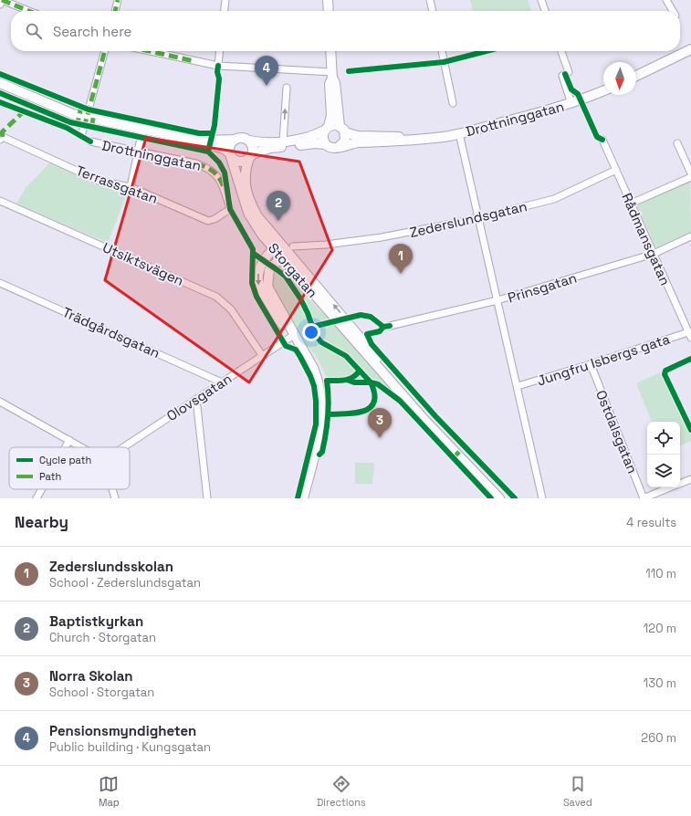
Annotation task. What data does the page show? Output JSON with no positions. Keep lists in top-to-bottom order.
{
  "streets": {
    "main road": ["Drottninggatan", "Storgatan"],
    "street": [
      "Terrassgatan",
      "Zederslundsgatan",
      "Rådmansgatan",
      "Utsiktsvägen",
      "Prinsgatan",
      "Trädgårdsgatan",
      "Jungfru Isbergs gata",
      "Olovsgatan",
      "Ostdalsgatan"
    ]
  },
  "crossings": [
    ["Drottninggatan", "Terrassgatan"],
    ["Drottninggatan", "Storgatan"],
    ["Zederslundsgatan", "Rådmansgatan"],
    ["Zederslundsgatan", "Storgatan"],
    ["Rådmansgatan", "Prinsgatan"],
    ["Rådmansgatan", "Jungfru Isbergs gata"],
    ["Utsiktsvägen", "Olovsgatan"],
    ["Trädgårdsgatan", "Olovsgatan"],
    ["Jungfru Isbergs gata", "Ostdalsgatan"]
  ],
  "legend": ["Cycle path", "Path"],
  "north": "bottom",
  "page": {
    "search": "Search here",
    "pins": [
      "4",
      "2",
      "1",
      "3"
    ],
    "heading": ["Nearby", "4 results"],
    "list": [
      {
        "mark": "1",
        "name": "Zederslundsskolan",
        "note": "School · Zederslundsgatan",
        "value": "110 m"
      },
      {
        "mark": "2",
        "name": "Baptistkyrkan",
        "note": "Church · Storgatan",
        "value": "120 m"
      },
      {
        "mark": "3",
        "name": "Norra Skolan",
        "note": "School · Storgatan",
        "value": "130 m"
      },
      {
        "mark": "4",
        "name": "Pensionsmyndigheten",
        "note": "Public building · Kungsgatan",
        "value": "260 m"
      }
    ],
    "nav": ["Map", "Directions", "Saved"]
  }
}
